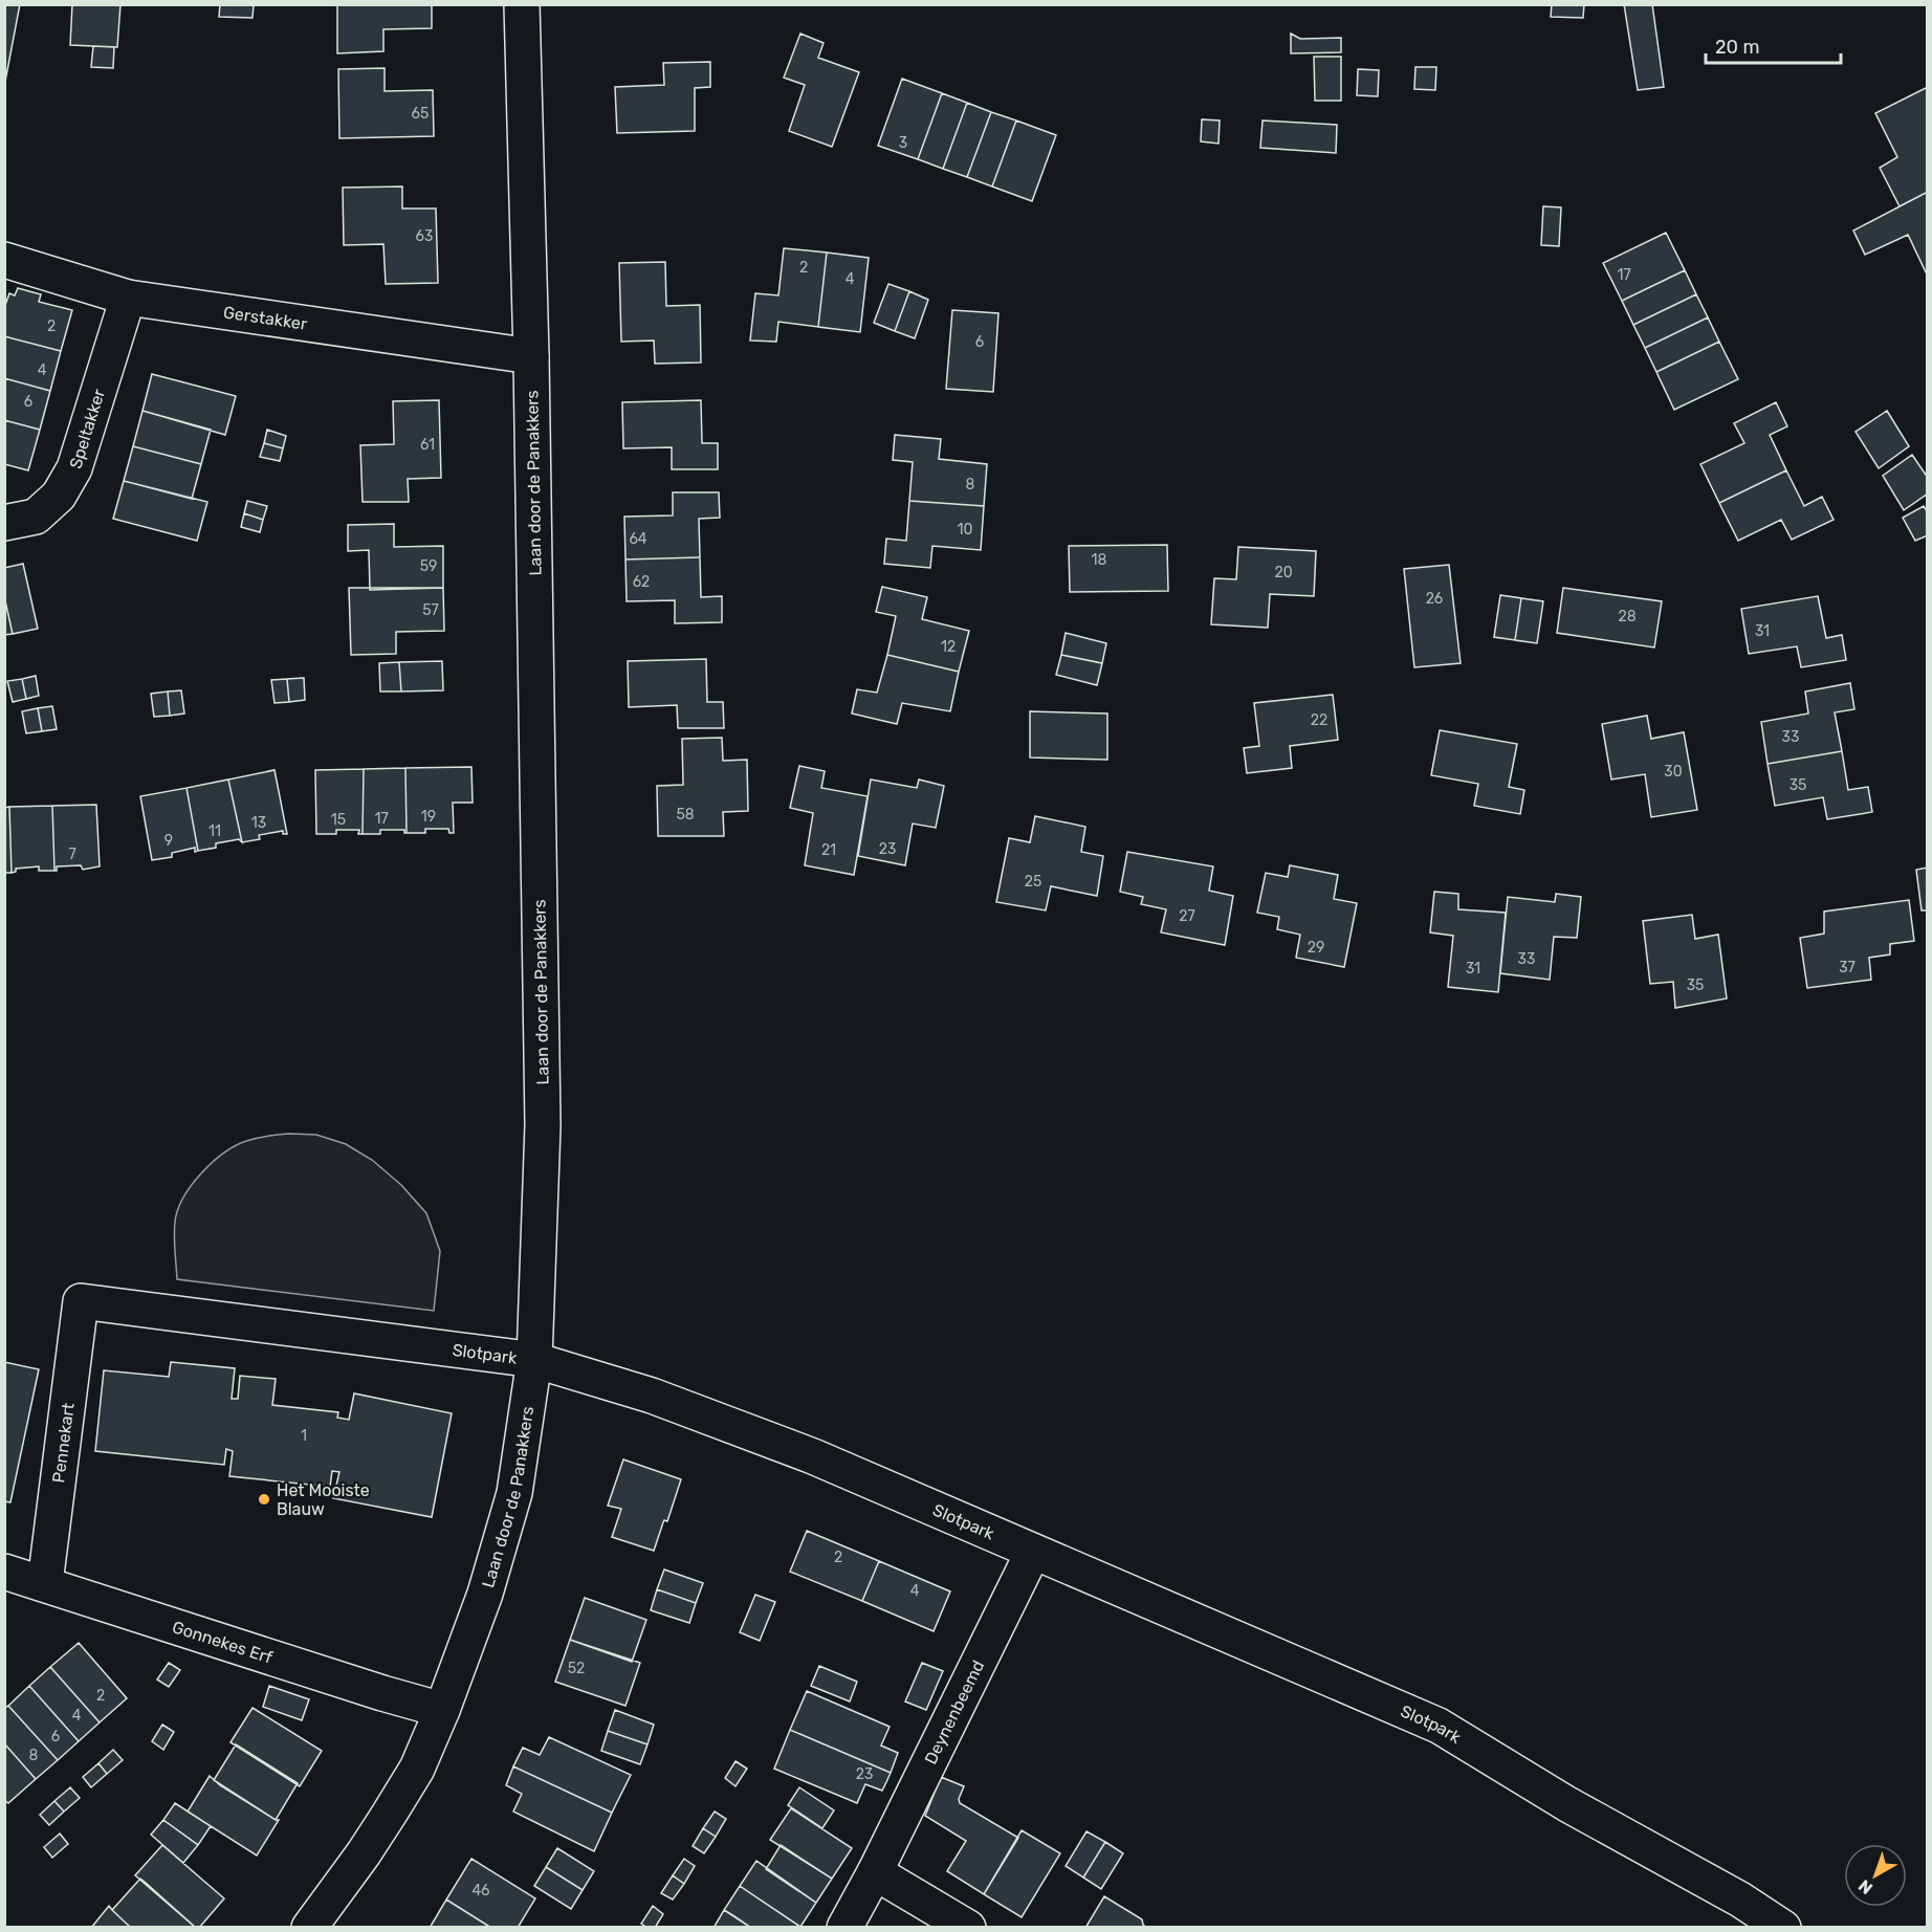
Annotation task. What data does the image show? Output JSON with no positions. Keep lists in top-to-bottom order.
{
  "streets": {
    "street": [
      "Gerstakker",
      "Speltakker",
      "Laan door de Panakkers",
      "Slotpark",
      "Pennekart",
      "Gonnekes Erf",
      "Deynenbeemd"
    ]
  },
  "crossings": [
    ["Gerstakker", "Speltakker"],
    ["Gerstakker", "Laan door de Panakkers"],
    ["Laan door de Panakkers", "Slotpark"],
    ["Laan door de Panakkers", "Gonnekes Erf"],
    ["Slotpark", "Pennekart"],
    ["Slotpark", "Deynenbeemd"],
    ["Pennekart", "Gonnekes Erf"]
  ],
  "places": ["Het Mooiste Blauw"],
  "house_numbers": [
    "65",
    "3",
    "63",
    "2",
    "17",
    "4",
    "2",
    "6",
    "4",
    "6",
    "61",
    "8",
    "10",
    "64",
    "18",
    "59",
    "20",
    "62",
    "26",
    "57",
    "28",
    "31",
    "12",
    "22",
    "33",
    "30",
    "35",
    "58",
    "19",
    "17",
    "15",
    "13",
    "11",
    "9",
    "23",
    "21",
    "7",
    "25",
    "27",
    "29",
    "33",
    "37",
    "31",
    "35",
    "1",
    "2",
    "4",
    "52",
    "2",
    "4",
    "6",
    "8",
    "23",
    "46"
  ],
  "scale_bar": "20 m",
  "north": "bottom left"
}
